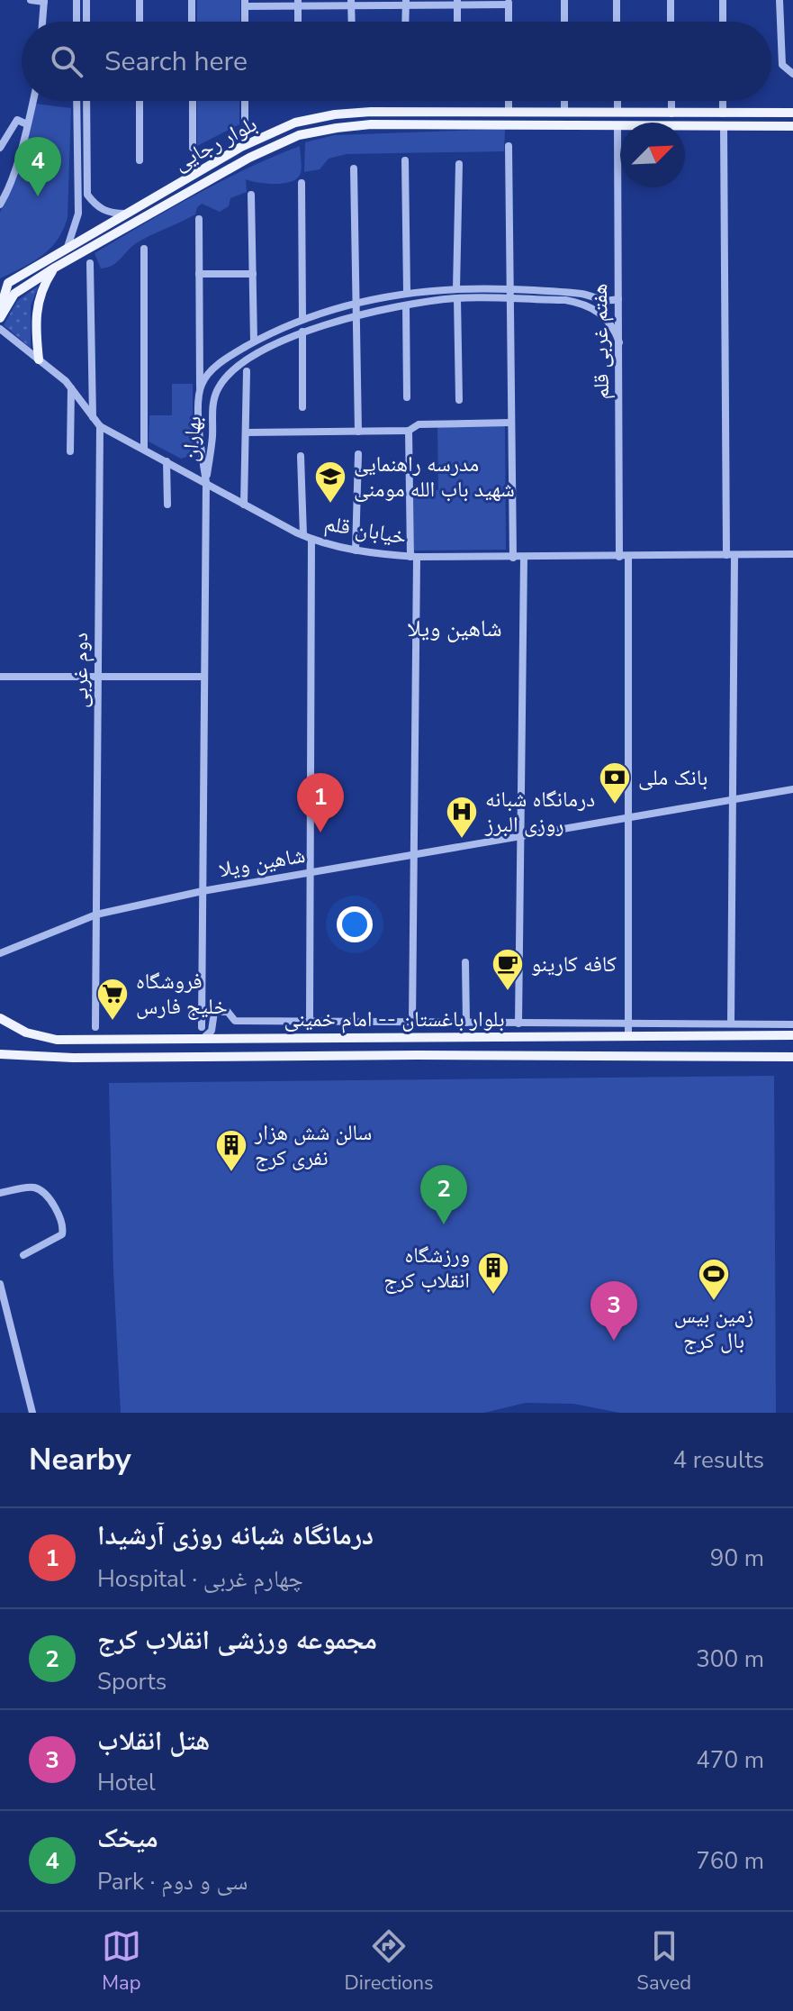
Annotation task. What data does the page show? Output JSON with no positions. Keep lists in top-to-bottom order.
{
  "streets": {
    "main road": ["بلوار رجایی", "بلوار باغستان -- امام خمینی"],
    "street": [
      "هفتم غربی قلم",
      "بهاران",
      "خیابان قلم",
      "دوم غربی",
      "شاهین ویلا"
    ]
  },
  "crossings": [
    ["بلوار رجایی", "هفتم غربی قلم"],
    ["هفتم غربی قلم", "بهاران"],
    ["هفتم غربی قلم", "خیابان قلم"],
    ["هفتم غربی قلم", "شاهین ویلا"],
    ["هفتم غربی قلم", "بلوار باغستان -- امام خمینی"],
    ["بهاران", "خیابان قلم"],
    ["خیابان قلم", "دوم غربی"],
    ["دوم غربی", "شاهین ویلا"]
  ],
  "districts": ["شاهین ویلا"],
  "places": {
    "school or university": ["مدرسه راهنمایی شهید باب الله مومنی"],
    "bank": ["بانک ملی"],
    "hospital": ["درمانگاه شبانه روزی البرز"],
    "cafe": ["کافه کارینو"],
    "supermarket": ["فروشگاه خلیج فارس"],
    "building": ["سالن شش هزار نفری کرج", "ورزشگاه انقلاب کرج"],
    "sports": ["زمین بیس بال کرج"]
  },
  "north": "top right",
  "page": {
    "search": "Search here",
    "pins": [
      "4",
      "1",
      "2",
      "3"
    ],
    "heading": ["Nearby", "4 results"],
    "list": [
      {
        "mark": "1",
        "name": "درمانگاه شبانه روزی آرشیدا",
        "note": "Hospital · چهارم غربی",
        "value": "90 m"
      },
      {
        "mark": "2",
        "name": "مجموعه ورزشی انقلاب کرج",
        "note": "Sports",
        "value": "300 m"
      },
      {
        "mark": "3",
        "name": "هتل انقلاب",
        "note": "Hotel",
        "value": "470 m"
      },
      {
        "mark": "4",
        "name": "میخک",
        "note": "Park · سی و دوم",
        "value": "760 m"
      }
    ],
    "nav": ["Map", "Directions", "Saved"]
  }
}
